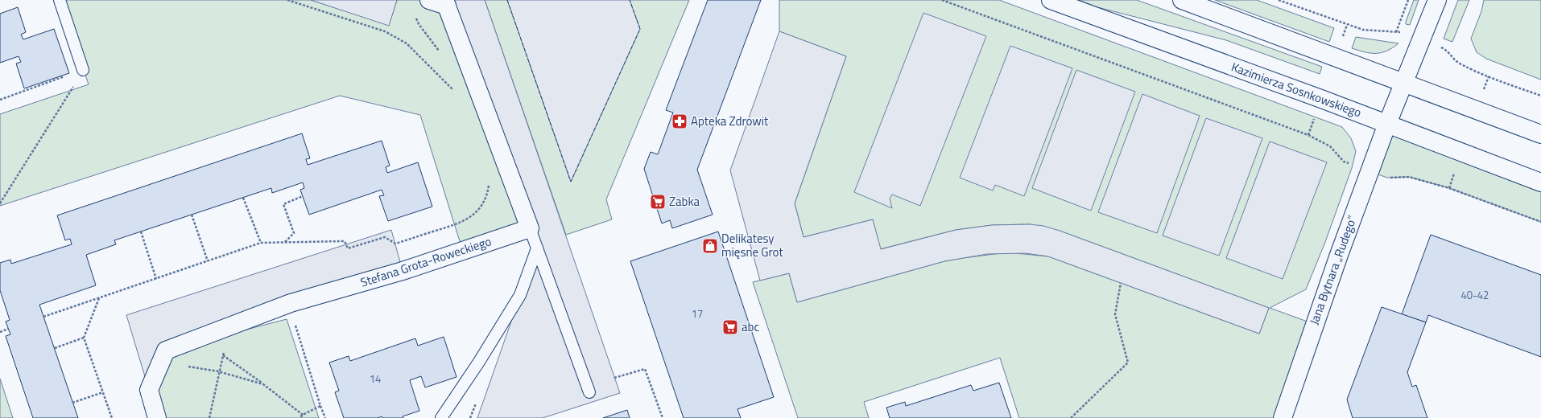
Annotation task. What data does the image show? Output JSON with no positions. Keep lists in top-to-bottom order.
{
  "streets": {
    "street": ["Kazimierza Sosnkowskiego", "Stefana Grota-Roweckiego", "Jana Bytnara „Rudego”"]
  },
  "crossings": [
    ["Kazimierza Sosnkowskiego", "Jana Bytnara „Rudego”"]
  ],
  "places": {
    "pharmacy": ["Apteka Zdrowit"],
    "supermarket": ["Żabka", "abc"],
    "shop": ["Delikatesy mięsne Grot"]
  },
  "house_numbers": ["40-42", "17", "14"]
}
